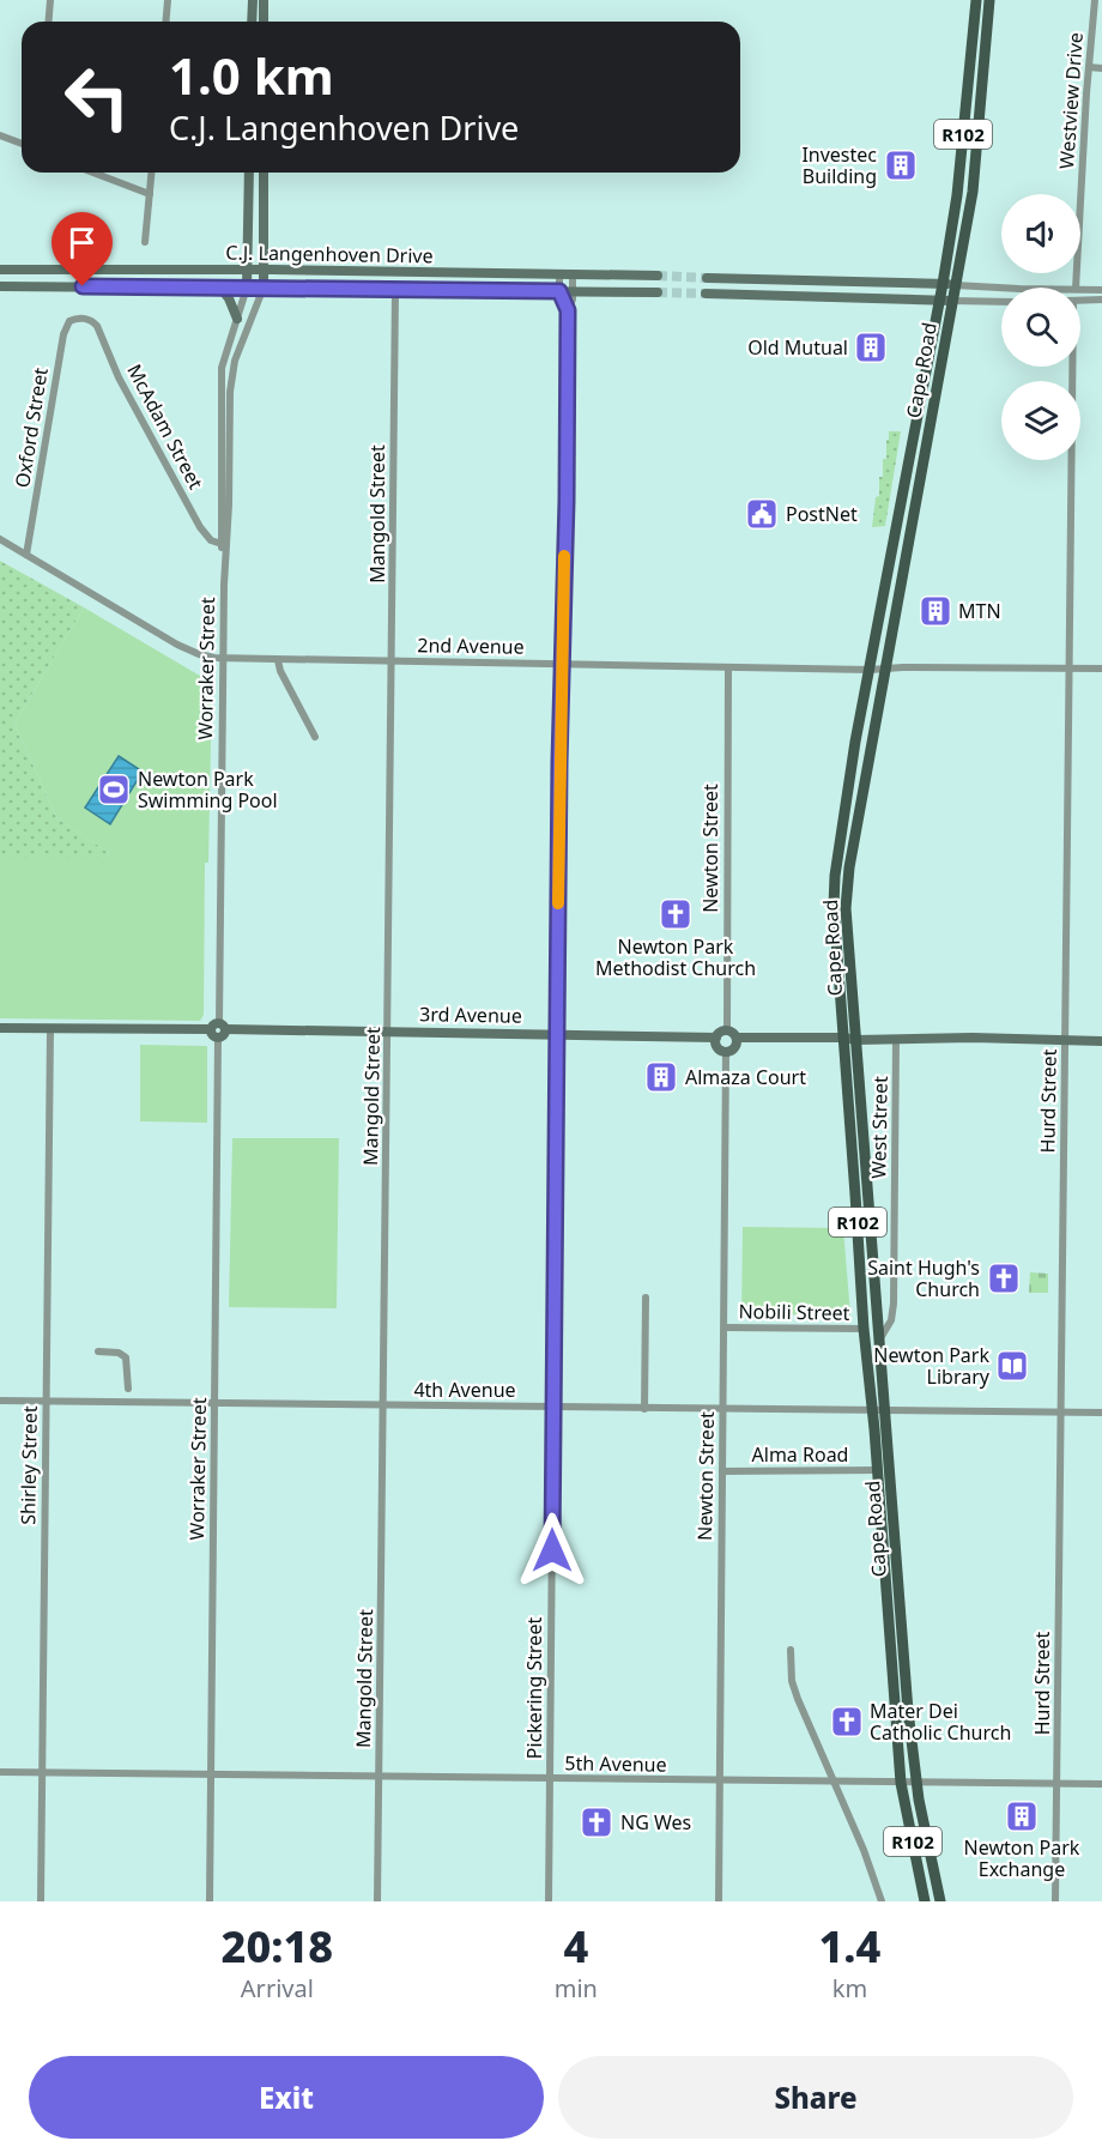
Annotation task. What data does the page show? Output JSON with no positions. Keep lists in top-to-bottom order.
{
  "streets": {
    "main road": [
      "R102",
      "C.J. Langenhoven Drive",
      "Cape Road",
      "3rd Avenue"
    ],
    "street": [
      "Westview Drive",
      "McAdam Street",
      "Oxford Street",
      "Mangold Street",
      "2nd Avenue",
      "Worraker Street",
      "Newton Street",
      "Hurd Street",
      "West Street",
      "Nobili Street",
      "4th Avenue",
      "Alma Road",
      "Shirley Street",
      "Pickering Street",
      "5th Avenue"
    ]
  },
  "crossings": [
    ["C.J. Langenhoven Drive", "Mangold Street"],
    ["C.J. Langenhoven Drive", "Worraker Street"],
    ["C.J. Langenhoven Drive", "Pickering Street"],
    ["Cape Road", "2nd Avenue"],
    ["Cape Road", "West Street"],
    ["Cape Road", "Nobili Street"],
    ["Cape Road", "4th Avenue"],
    ["Cape Road", "Alma Road"],
    ["Cape Road", "5th Avenue"],
    ["McAdam Street", "Oxford Street"],
    ["McAdam Street", "Worraker Street"],
    ["Oxford Street", "2nd Avenue"],
    ["Mangold Street", "2nd Avenue"],
    ["Mangold Street", "3rd Avenue"],
    ["Mangold Street", "4th Avenue"],
    ["Mangold Street", "5th Avenue"],
    ["2nd Avenue", "Worraker Street"],
    ["2nd Avenue", "Newton Street"],
    ["2nd Avenue", "Hurd Street"],
    ["2nd Avenue", "Pickering Street"],
    ["Worraker Street", "3rd Avenue"],
    ["Worraker Street", "4th Avenue"],
    ["Worraker Street", "5th Avenue"],
    ["Newton Street", "3rd Avenue"],
    ["Newton Street", "Nobili Street"],
    ["Newton Street", "4th Avenue"],
    ["Newton Street", "Alma Road"],
    ["Newton Street", "5th Avenue"],
    ["3rd Avenue", "Shirley Street"],
    ["3rd Avenue", "Pickering Street"],
    ["Hurd Street", "4th Avenue"],
    ["Hurd Street", "5th Avenue"],
    ["4th Avenue", "Shirley Street"],
    ["4th Avenue", "Pickering Street"],
    ["Shirley Street", "5th Avenue"],
    ["Pickering Street", "5th Avenue"]
  ],
  "places": {
    "building": [
      "Investec Building",
      "Old Mutual",
      "MTN",
      "Almaza Court",
      "Newton Park Exchange"
    ],
    "public building": ["PostNet"],
    "sports": ["Newton Park Swimming Pool"],
    "church": [
      "Newton Park Methodist Church",
      "Saint Hugh's Church",
      "Mater Dei Catholic Church",
      "NG Wes"
    ],
    "library": ["Newton Park Library"]
  },
  "page": {
    "turn": ["1.0 km", "C.J. Langenhoven Drive"],
    "eta": [
      "20:18",
      "Arrival",
      "4",
      "min",
      "1.4",
      "km"
    ],
    "buttons": ["Exit", "Share"]
  }
}
